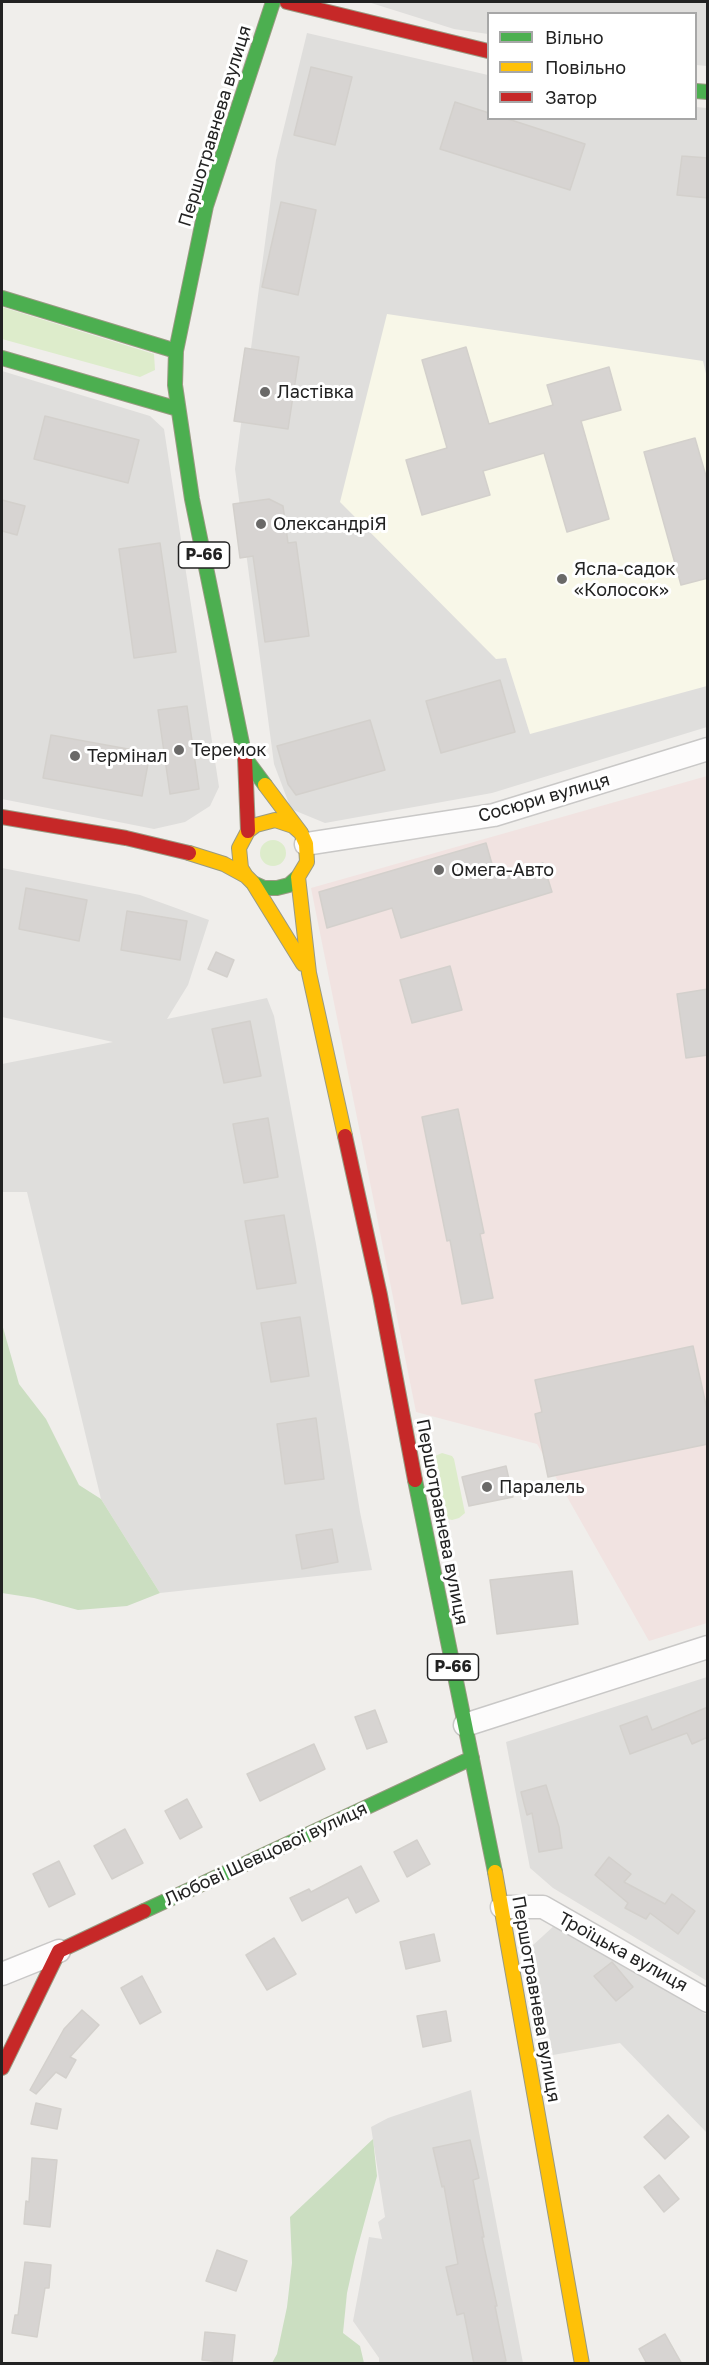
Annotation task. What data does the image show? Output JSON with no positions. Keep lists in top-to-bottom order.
{
  "streets": {
    "main road": ["Першотравнева вулиця", "Р-66", "Любові Шевцової вулиця"],
    "street": ["Сосюри вулиця", "Троїцька вулиця"]
  },
  "crossings": [
    ["Першотравнева вулиця", "Р-66"],
    ["Першотравнева вулиця", "Сосюри вулиця"],
    ["Першотравнева вулиця", "Любові Шевцової вулиця"],
    ["Першотравнева вулиця", "Троїцька вулиця"],
    ["Р-66", "Сосюри вулиця"]
  ],
  "places": [
    "Ластівка",
    "ОлександріЯ",
    "Ясла-садок «Колосок»",
    "Теремок",
    "Термінал",
    "Омега-Авто",
    "Паралель"
  ],
  "legend": ["Вільно", "Повільно", "Затор"]
}
